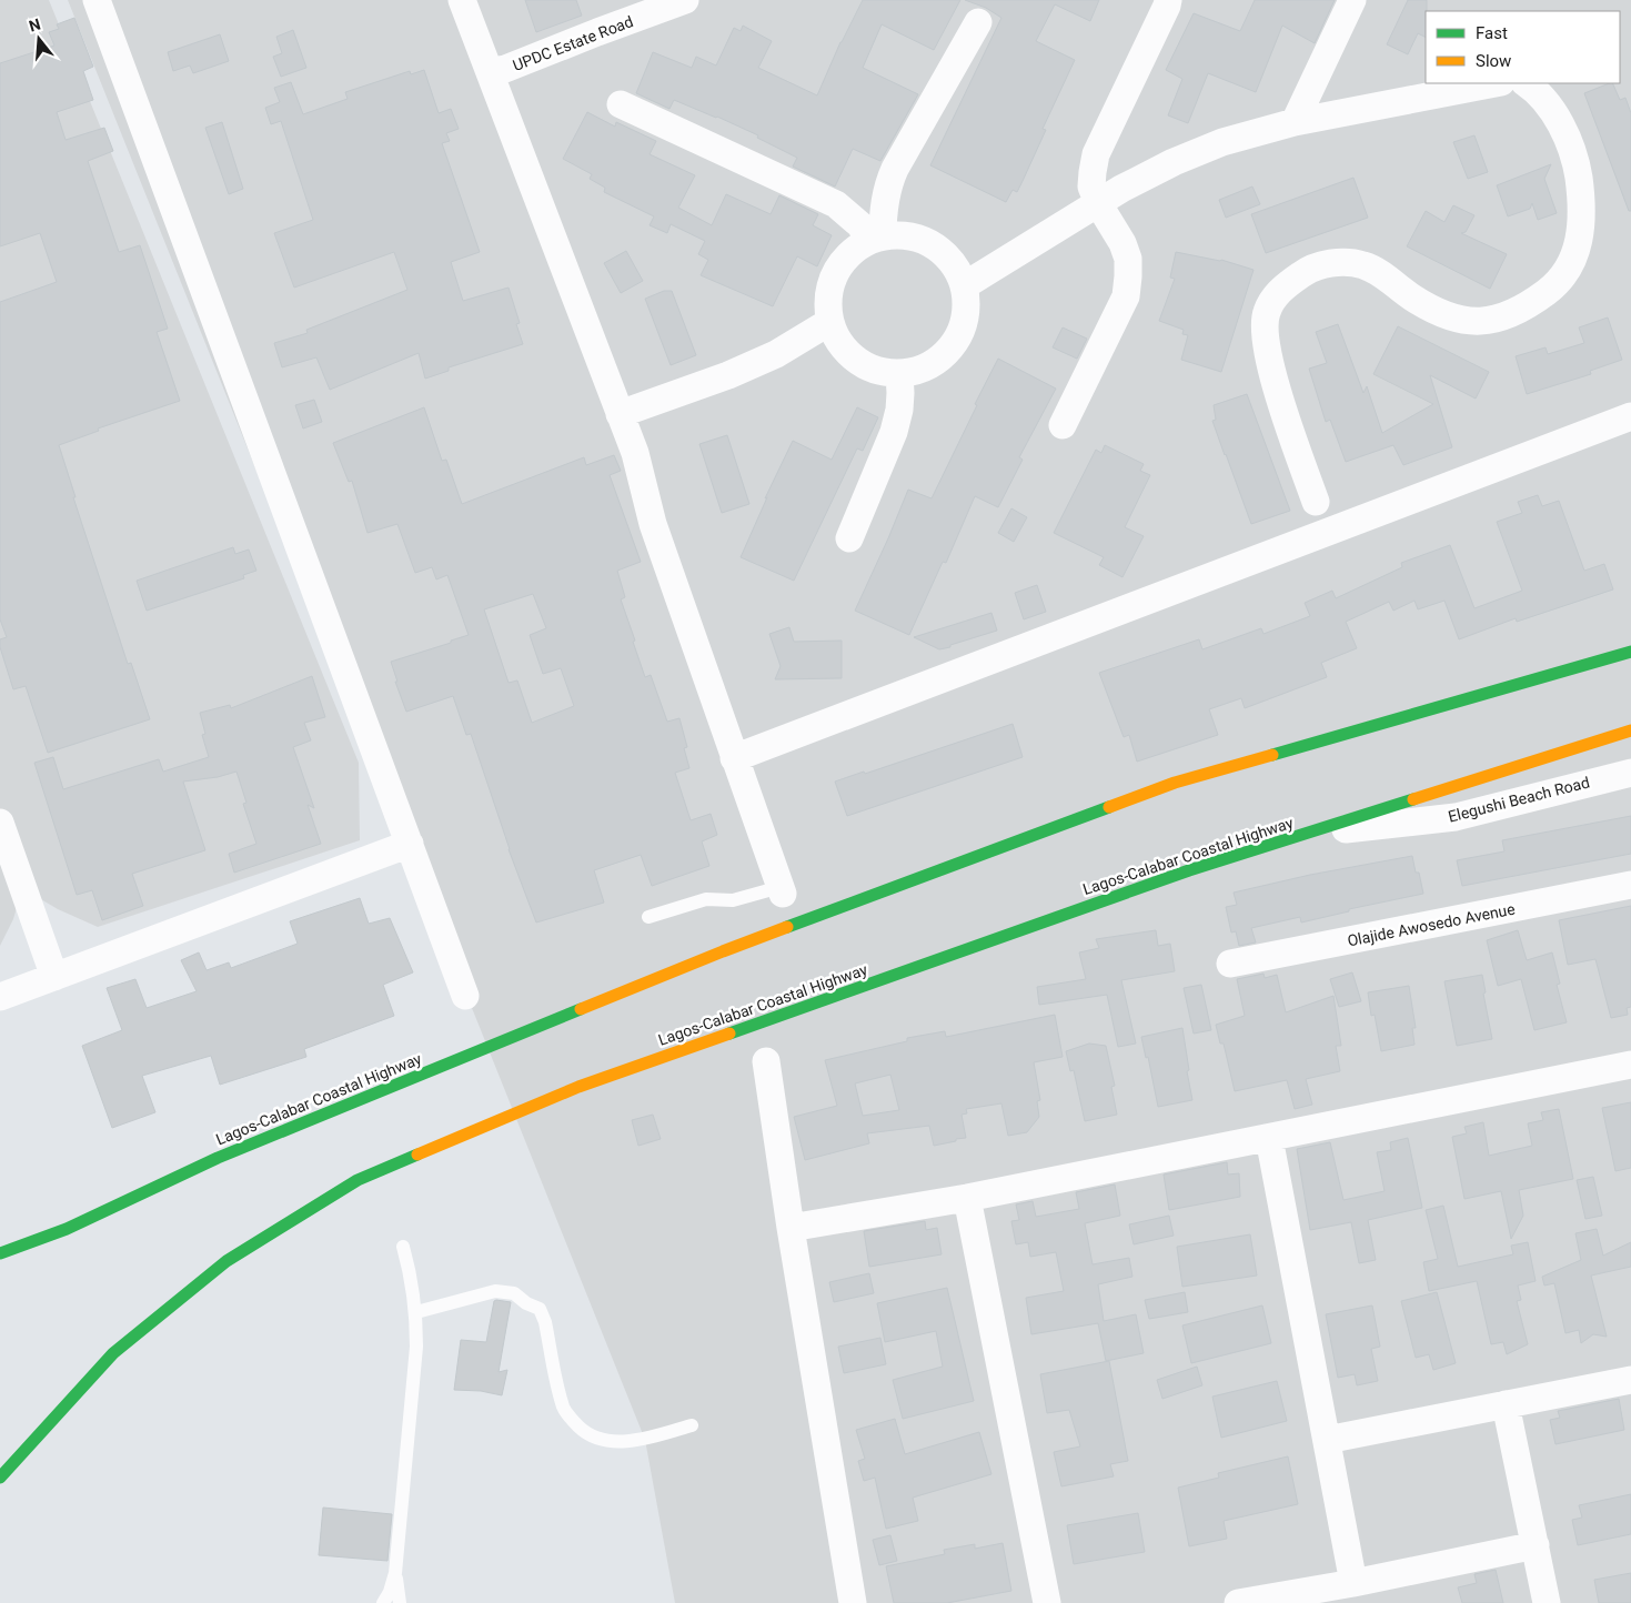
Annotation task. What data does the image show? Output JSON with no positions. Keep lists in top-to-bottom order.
{
  "streets": {
    "highway": ["Lagos-Calabar Coastal Highway"],
    "street": ["UPDC Estate Road", "Elegushi Beach Road", "Olajide Awosedo Avenue"]
  },
  "crossings": [
    ["Elegushi Beach Road", "Lagos-Calabar Coastal Highway"]
  ],
  "legend": ["Fast", "Slow"],
  "north": "top"
}
